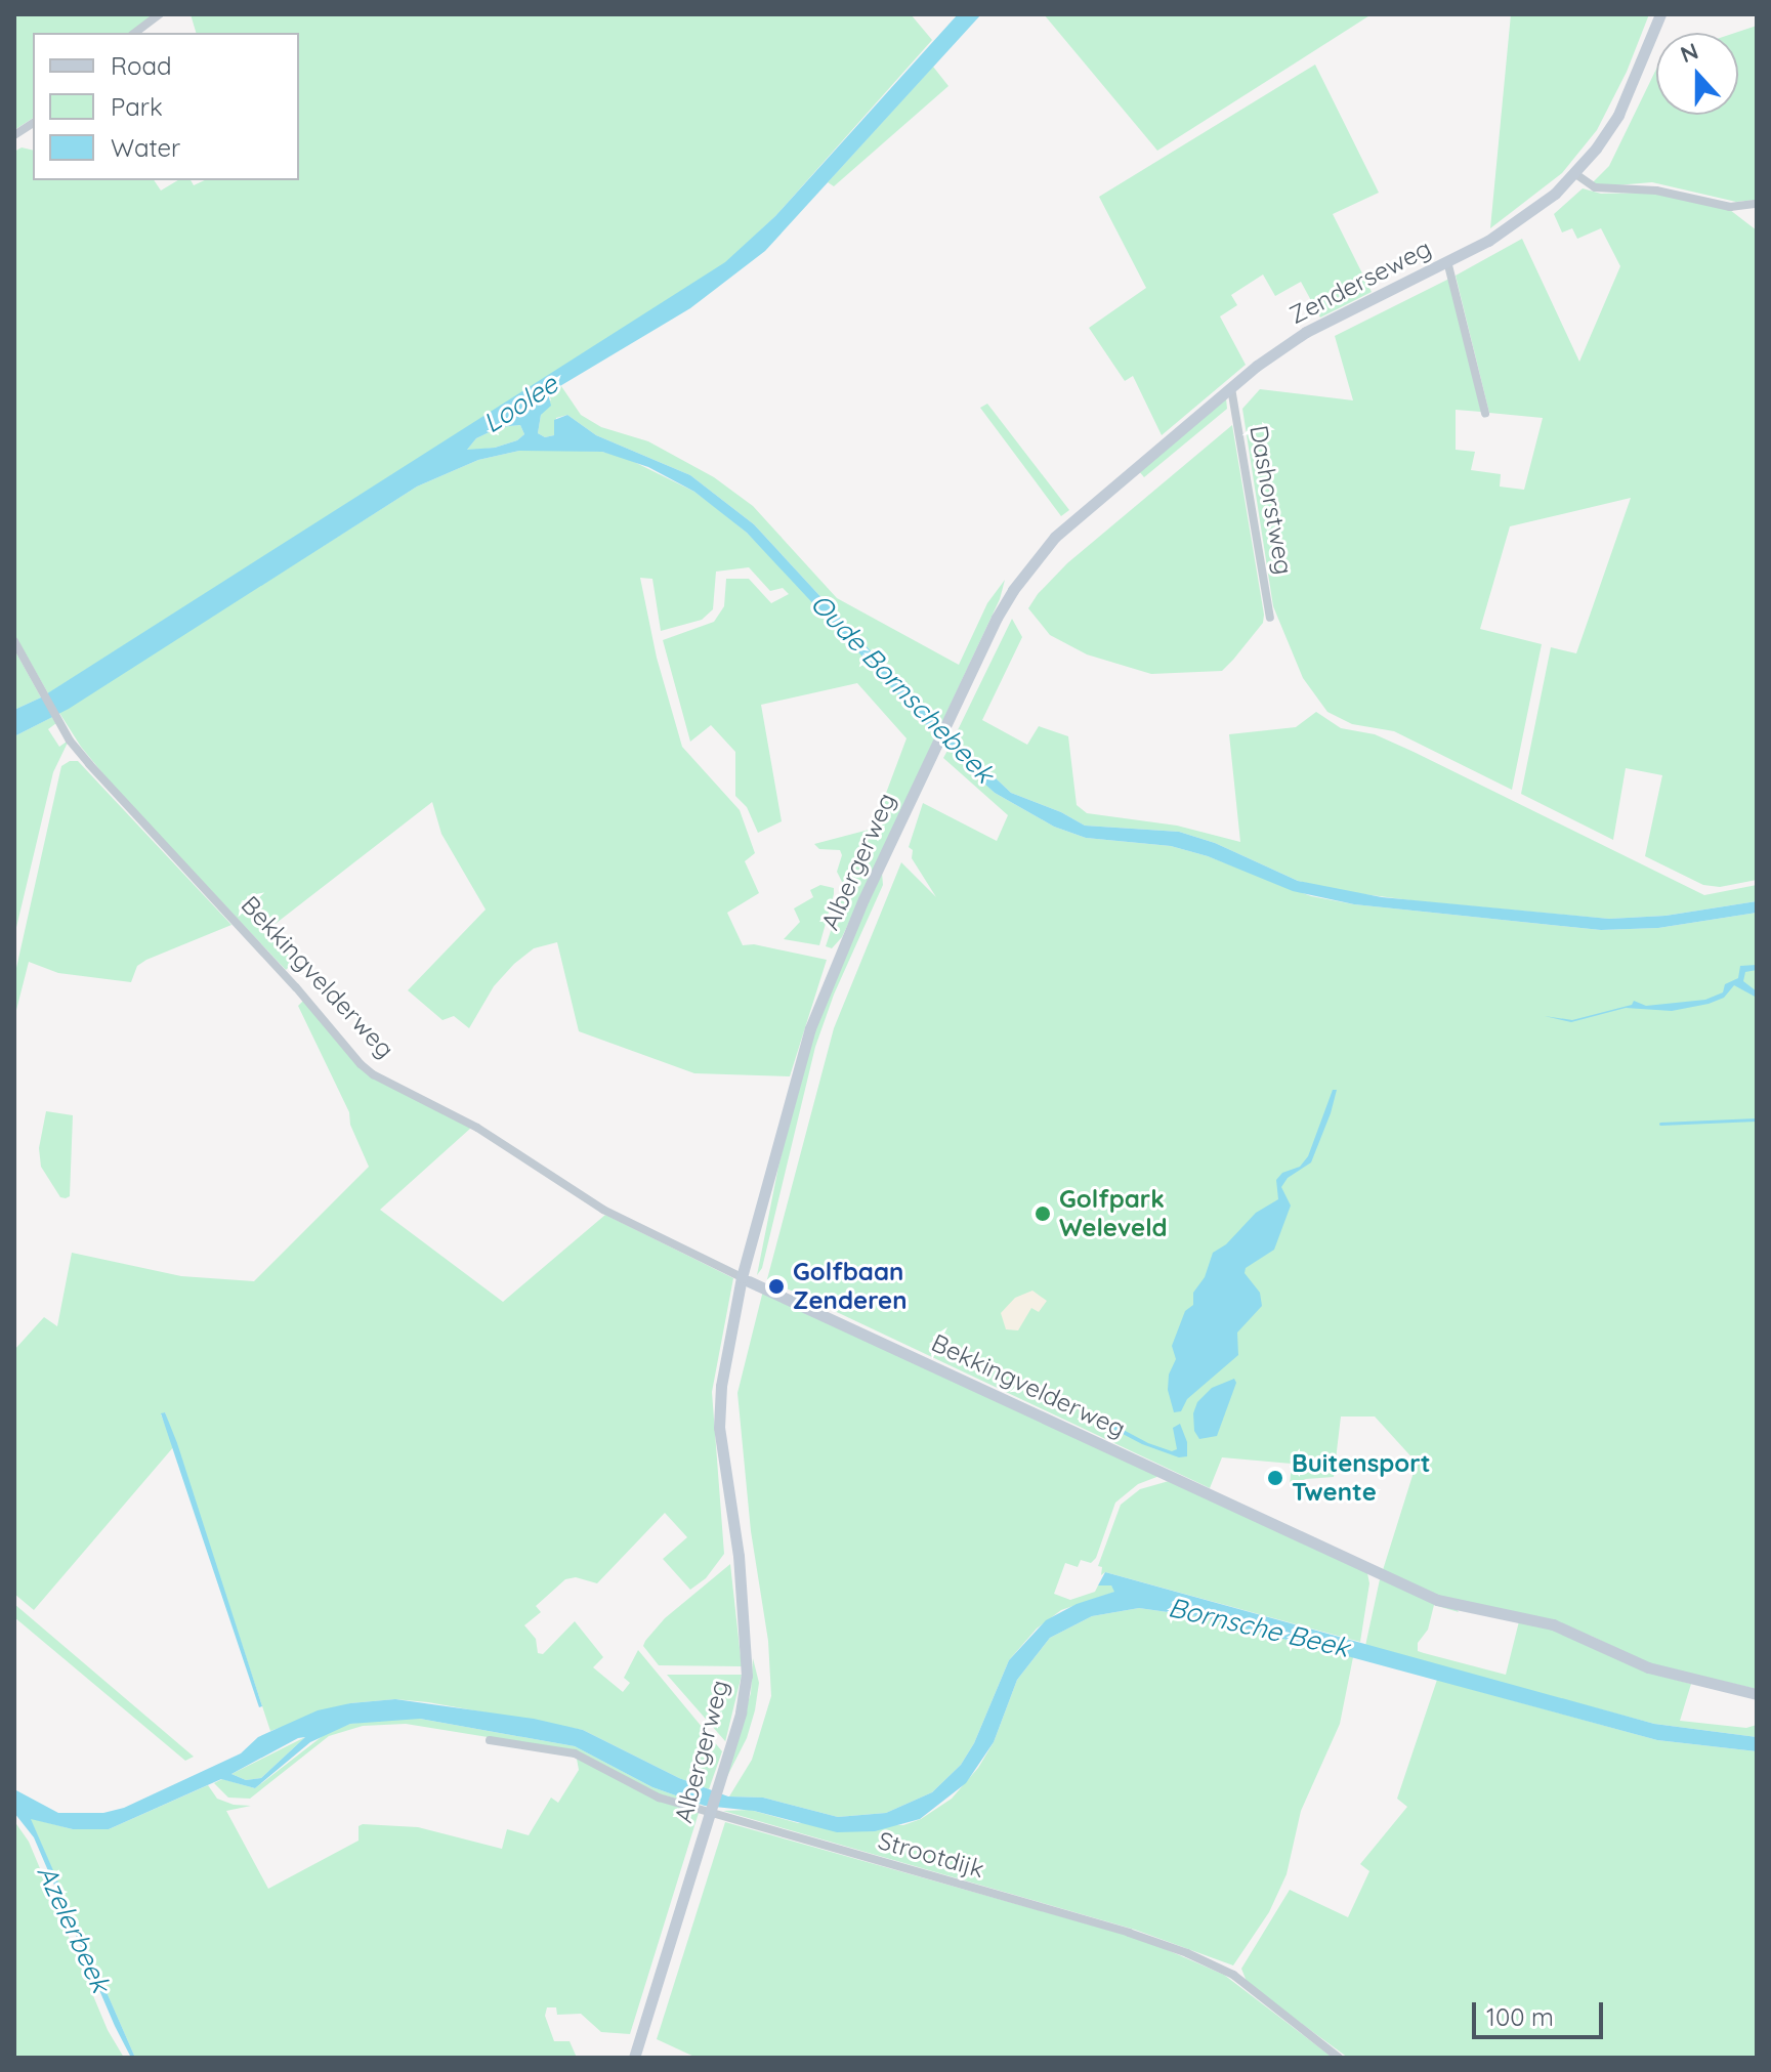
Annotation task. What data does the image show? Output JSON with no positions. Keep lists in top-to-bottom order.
{
  "streets": {
    "main road": ["Zenderseweg", "Albergerweg", "Bekkingvelderweg"],
    "street": ["Dashorstweg", "Strootdijk"]
  },
  "crossings": [
    ["Zenderseweg", "Dashorstweg"],
    ["Zenderseweg", "Albergerweg"],
    ["Albergerweg", "Bekkingvelderweg"],
    ["Albergerweg", "Strootdijk"]
  ],
  "water": [
    "Loolee",
    "Oude Bornschebeek",
    "Bornsche Beek",
    "Azelerbeek"
  ],
  "places": ["Golfpark Weleveld", "Golfbaan Zenderen", "Buitensport Twente"],
  "legend": ["Road", "Park", "Water"],
  "scale_bar": "100 m",
  "north": "top"
}
